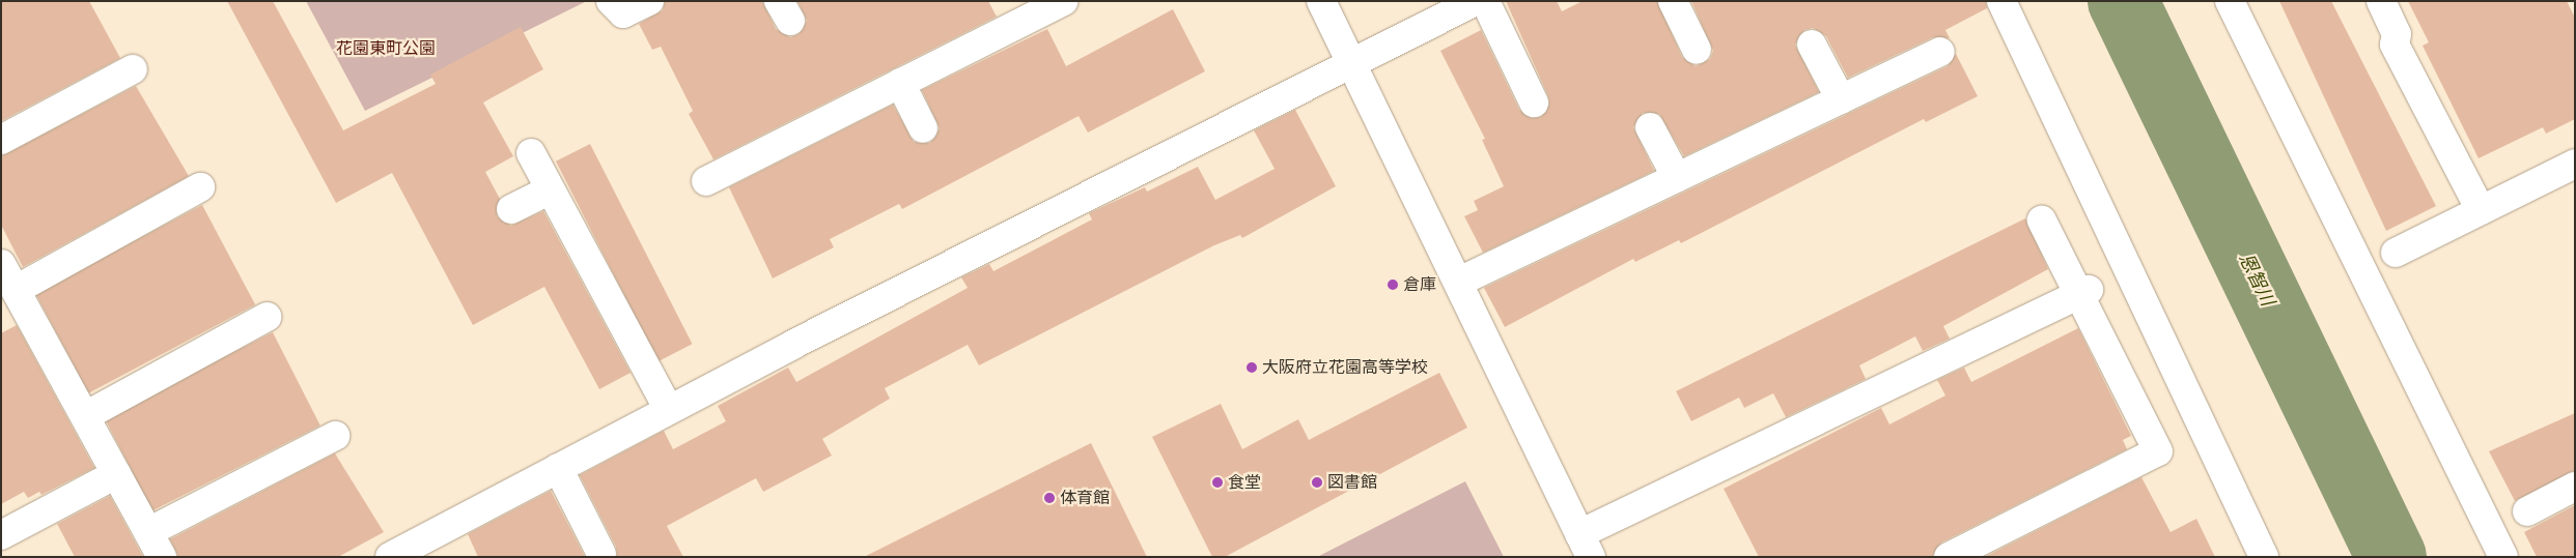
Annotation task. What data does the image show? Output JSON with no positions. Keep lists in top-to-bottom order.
{
  "water": ["恩智川"],
  "parks": ["花園東町公園"],
  "places": [
    "倉庫",
    "大阪府立花園高等学校",
    "食堂",
    "図書館",
    "体育館"
  ]
}
